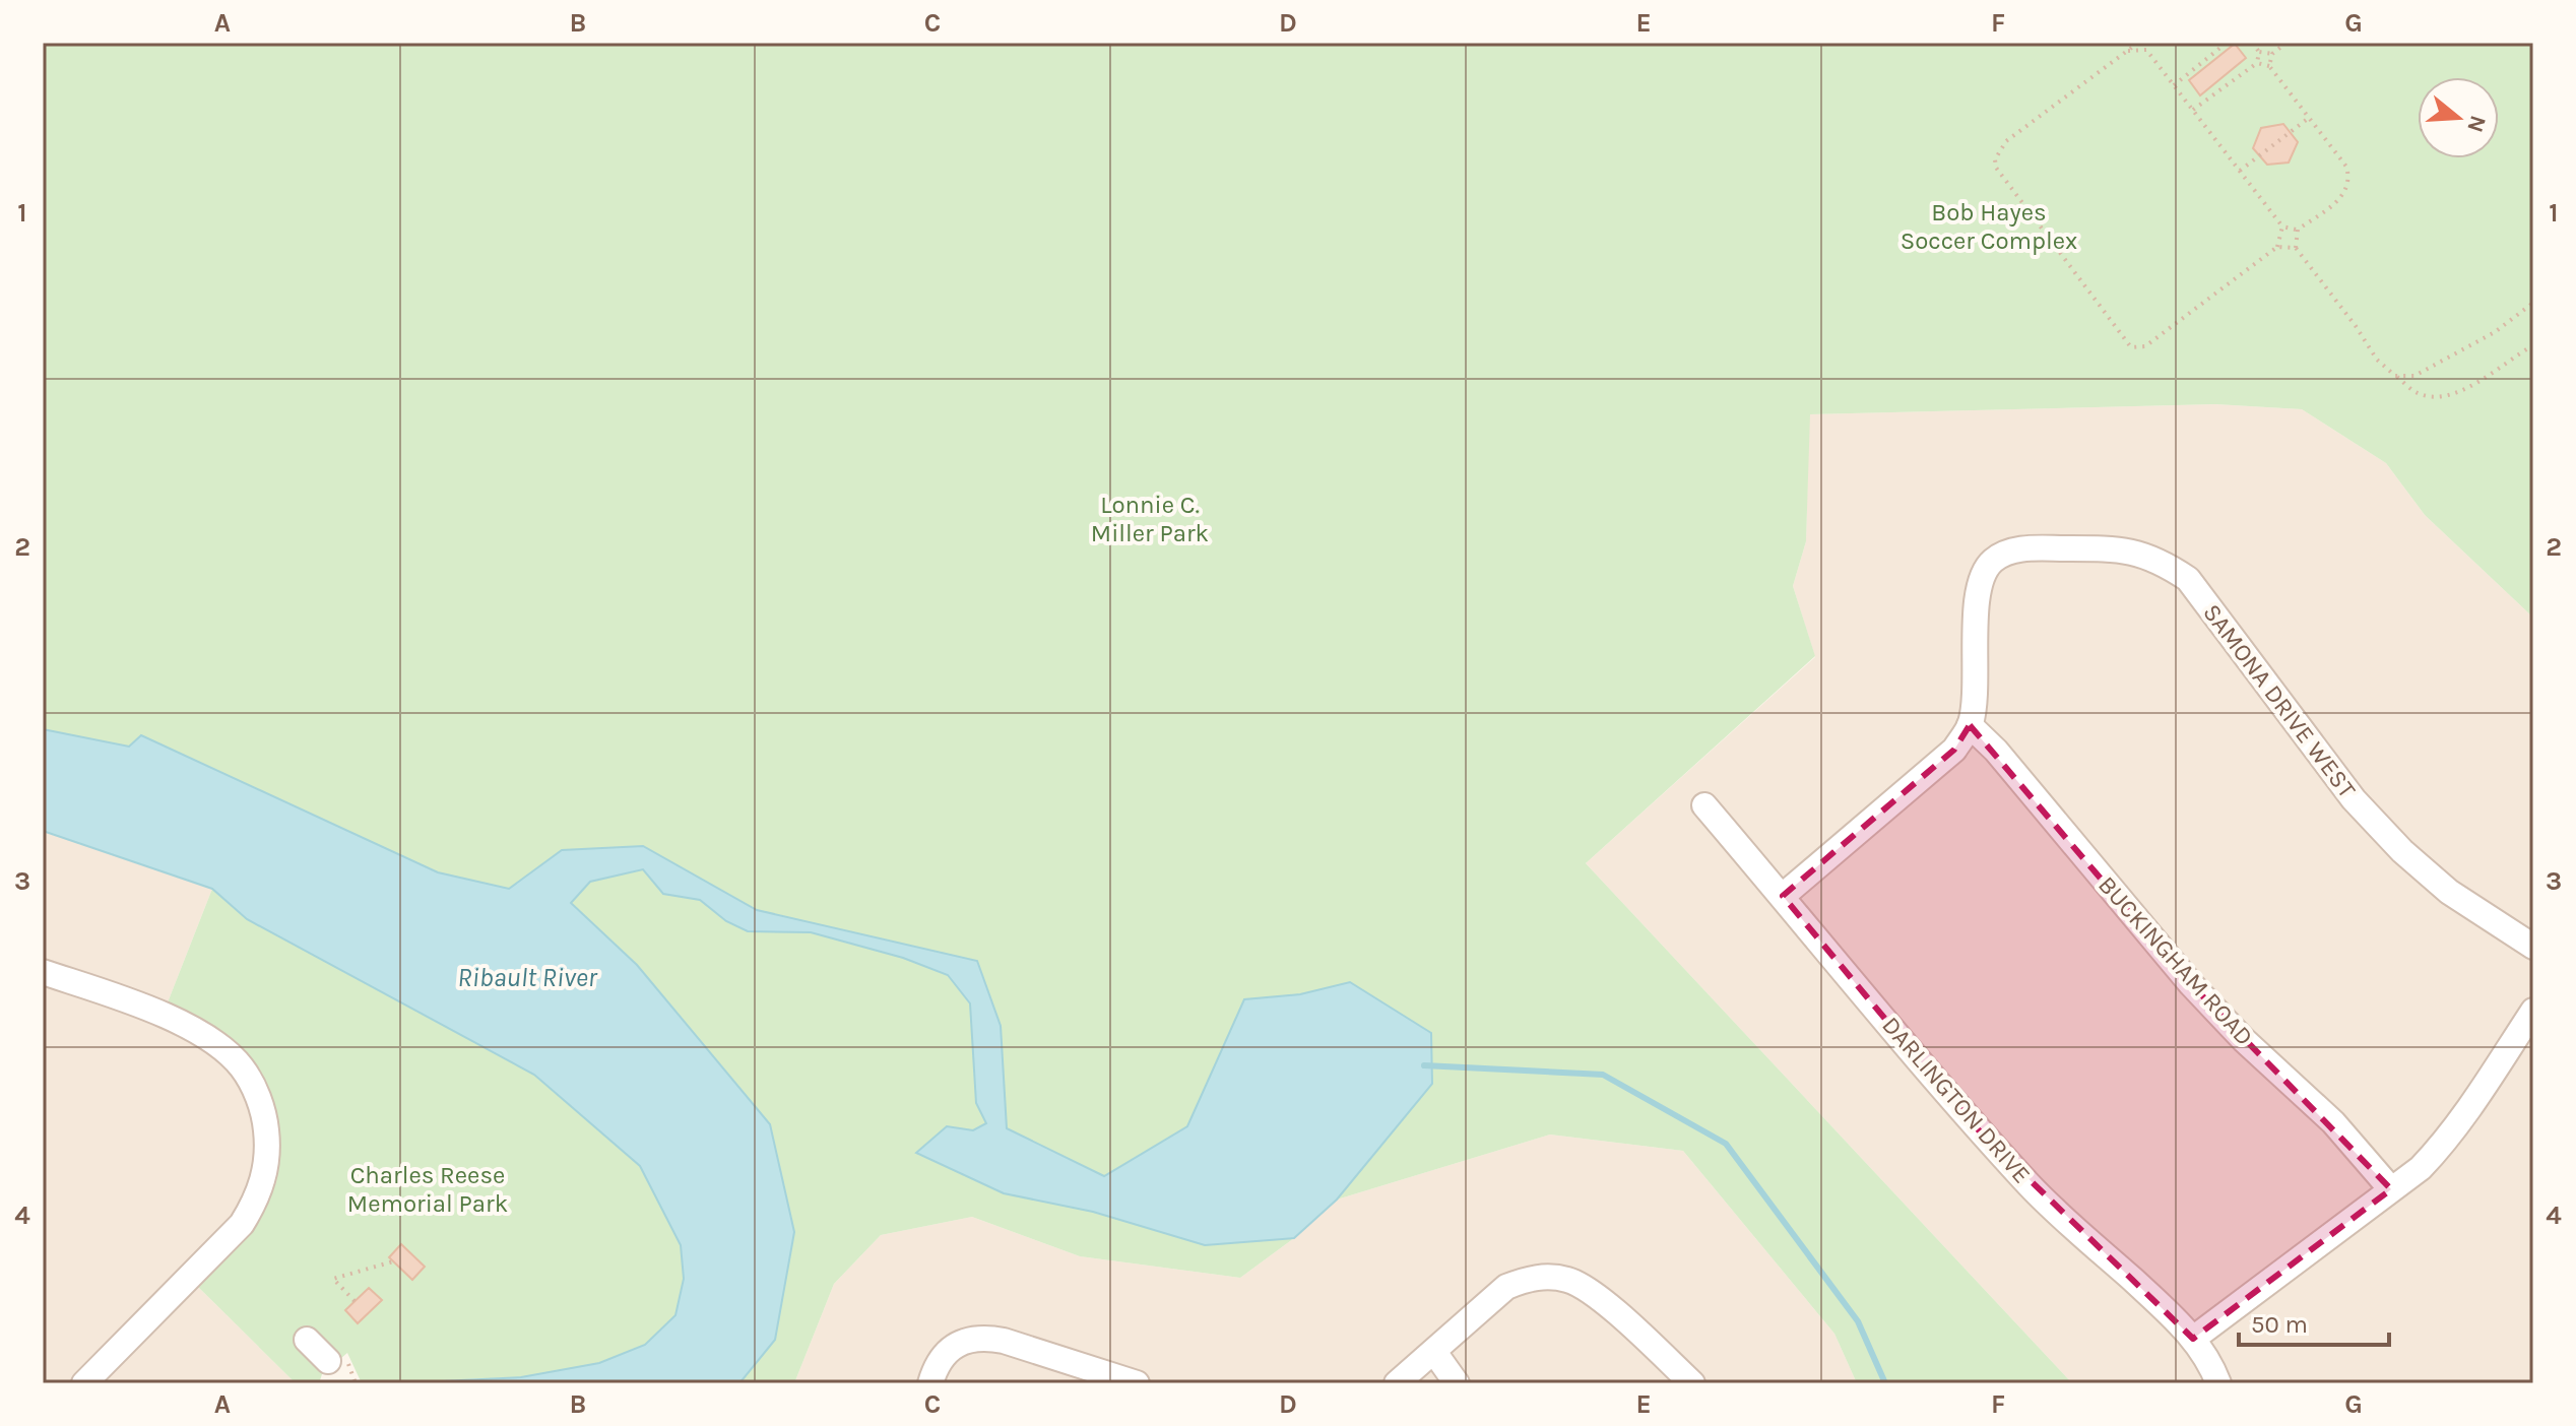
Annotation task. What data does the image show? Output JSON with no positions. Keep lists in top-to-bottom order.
{
  "streets": {
    "street": ["SAMONA DRIVE WEST", "BUCKINGHAM ROAD", "DARLINGTON DRIVE"]
  },
  "crossings": [
    ["SAMONA DRIVE WEST", "BUCKINGHAM ROAD"]
  ],
  "water": ["Ribault River"],
  "parks": ["Bob Hayes Soccer Complex", "Lonnie C. Miller Park", "Charles Reese Memorial Park"],
  "scale_bar": "50 m",
  "north": "right",
  "grid": {
    "columns": [
      "A",
      "B",
      "C",
      "D",
      "E",
      "F",
      "G"
    ],
    "rows": [
      "1",
      "2",
      "3",
      "4"
    ]
  }
}
